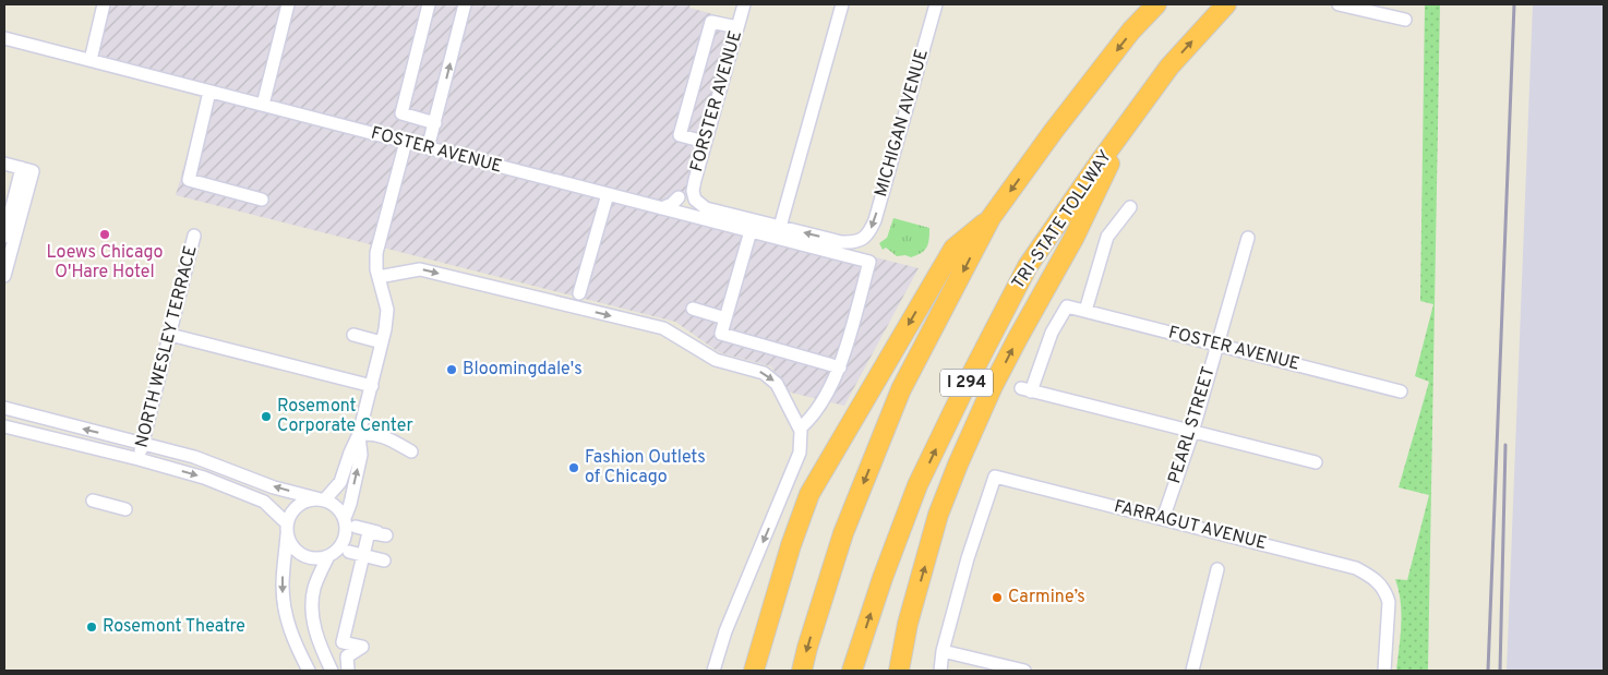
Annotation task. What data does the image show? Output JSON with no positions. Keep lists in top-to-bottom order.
{
  "streets": {
    "highway": ["TRI-STATE TOLLWAY", "I 294"],
    "street": [
      "FORSTER AVENUE",
      "MICHIGAN AVENUE",
      "FOSTER AVENUE",
      "NORTH WESLEY TERRACE",
      "PEARL STREET",
      "FARRAGUT AVENUE"
    ]
  },
  "crossings": [
    ["FORSTER AVENUE", "MICHIGAN AVENUE"],
    ["FOSTER AVENUE", "PEARL STREET"],
    ["PEARL STREET", "FARRAGUT AVENUE"]
  ],
  "places": [
    "Loews Chicago O'Hare Hotel",
    "Bloomingdale's",
    "Rosemont Corporate Center",
    "Fashion Outlets of Chicago",
    "Carmine’s",
    "Rosemont Theatre"
  ]
}
